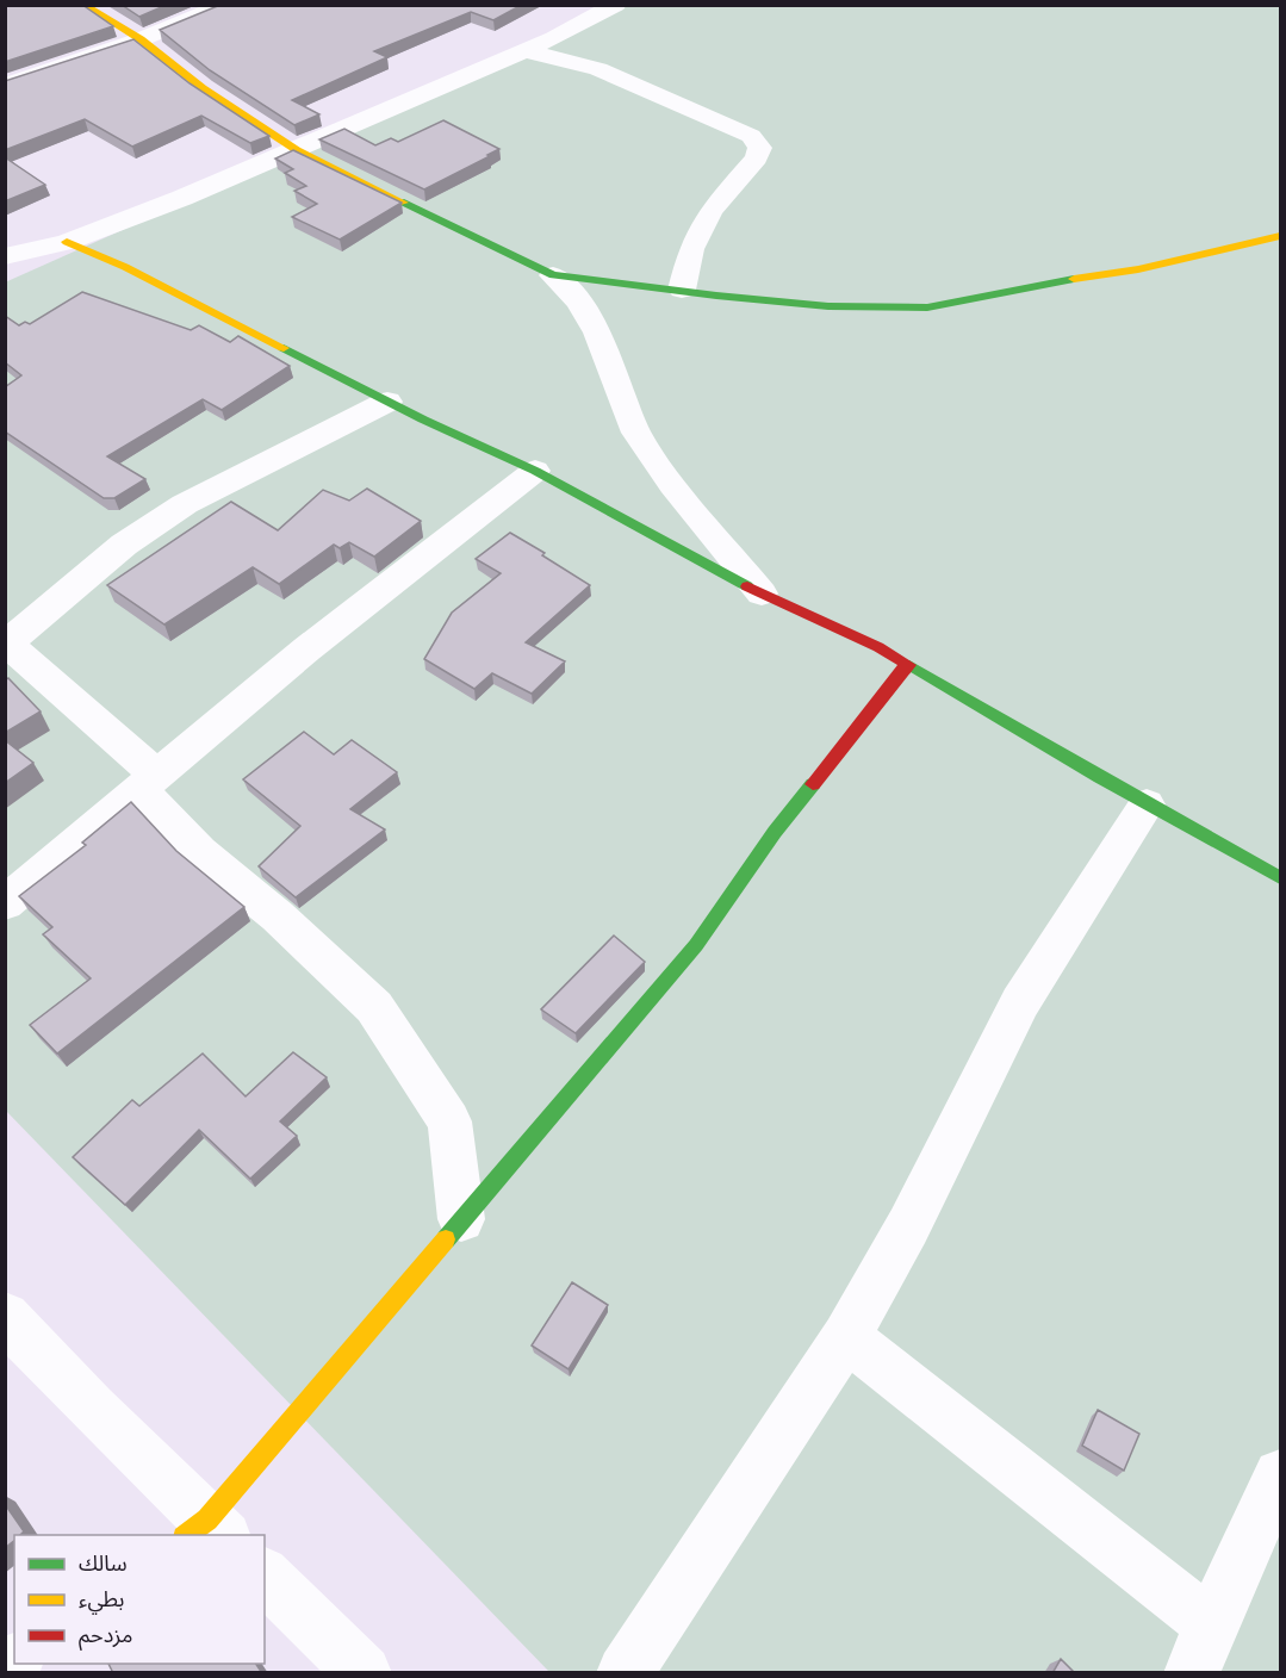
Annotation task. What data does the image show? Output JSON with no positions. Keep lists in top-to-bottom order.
{
  "legend": ["سالك", "بطيء", "مزدحم"]
}
